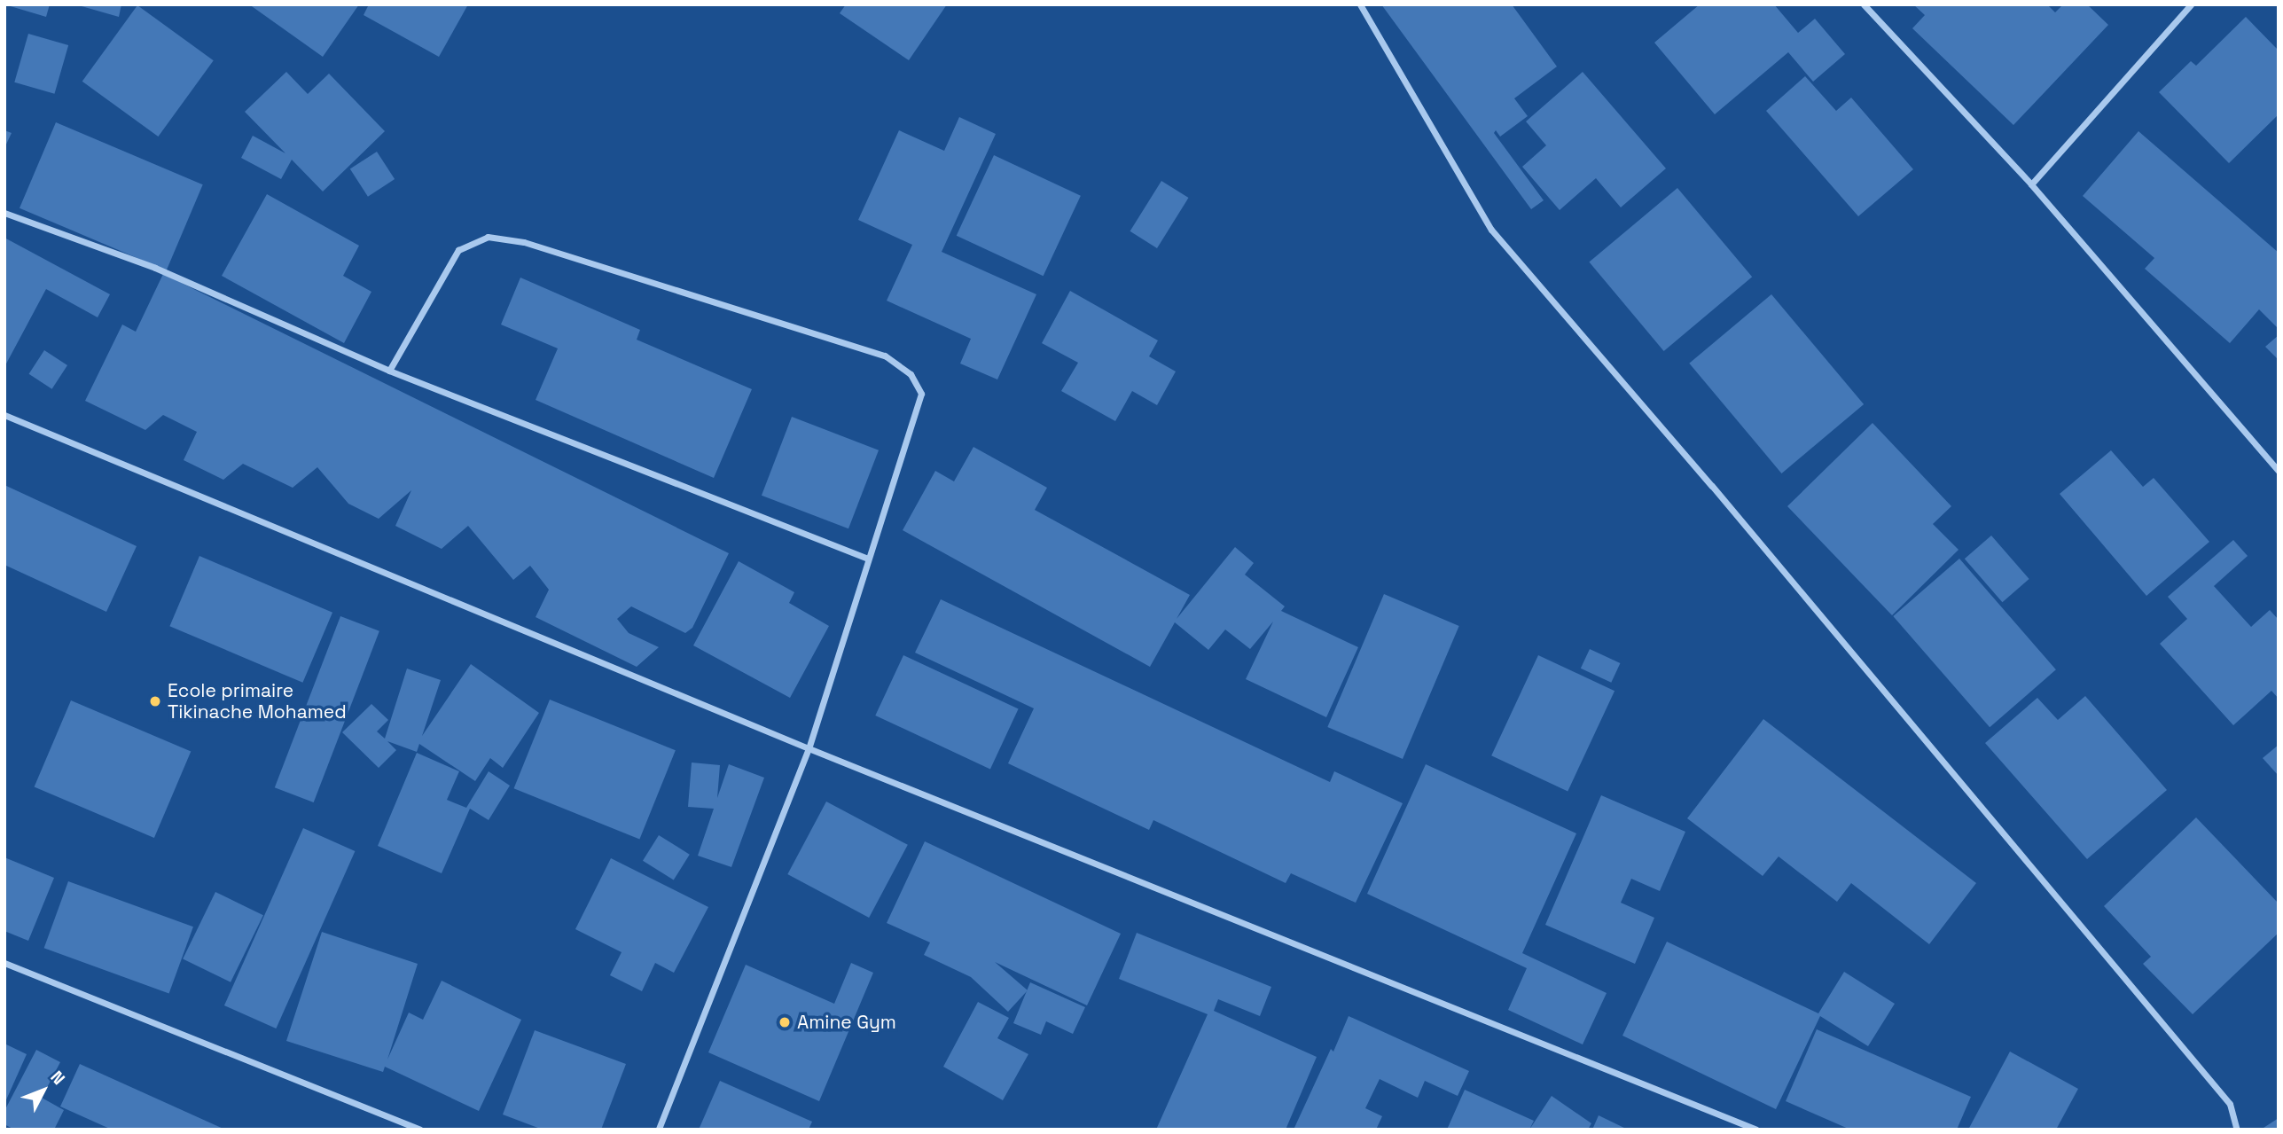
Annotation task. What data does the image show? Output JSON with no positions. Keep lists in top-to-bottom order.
{
  "places": ["Ecole primaire Tikinache Mohamed", "Amine Gym"],
  "north": "top right"
}
